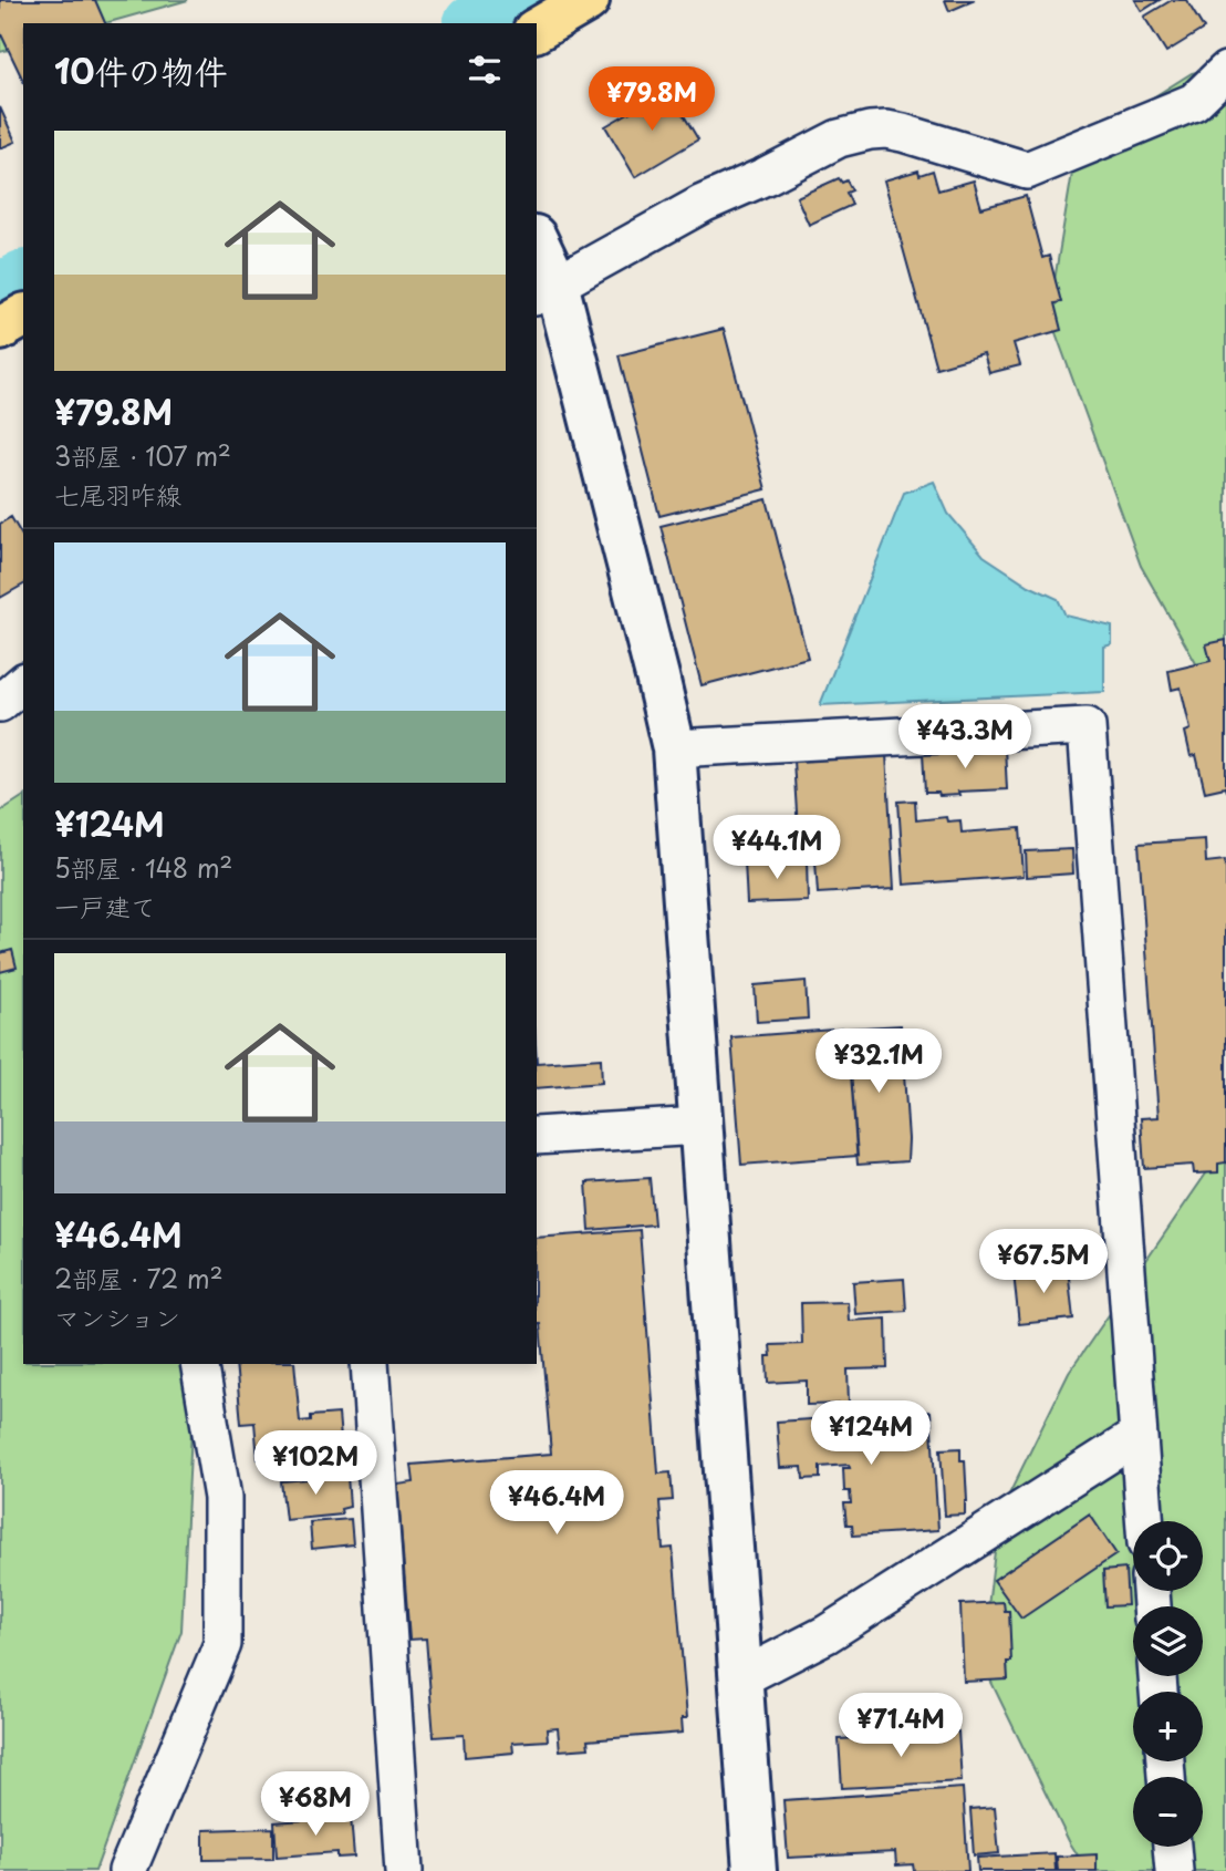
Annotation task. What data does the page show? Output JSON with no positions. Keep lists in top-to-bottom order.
{
  "page": {
    "heading": "10件の物件",
    "price": [
      "¥79.8M",
      "¥43.3M",
      "¥44.1M",
      "¥32.1M",
      "¥67.5M",
      "¥124M",
      "¥102M",
      "¥46.4M",
      "¥71.4M",
      "¥68M"
    ],
    "list": [
      {
        "name": "¥79.8M",
        "note": "3部屋 · 107 m² · 七尾羽咋線"
      },
      {
        "name": "¥124M",
        "note": "5部屋 · 148 m² · 一戸建て"
      },
      {
        "name": "¥46.4M",
        "note": "2部屋 · 72 m² · マンション"
      }
    ],
    "map_buttons": ["+", "−"]
  }
}
